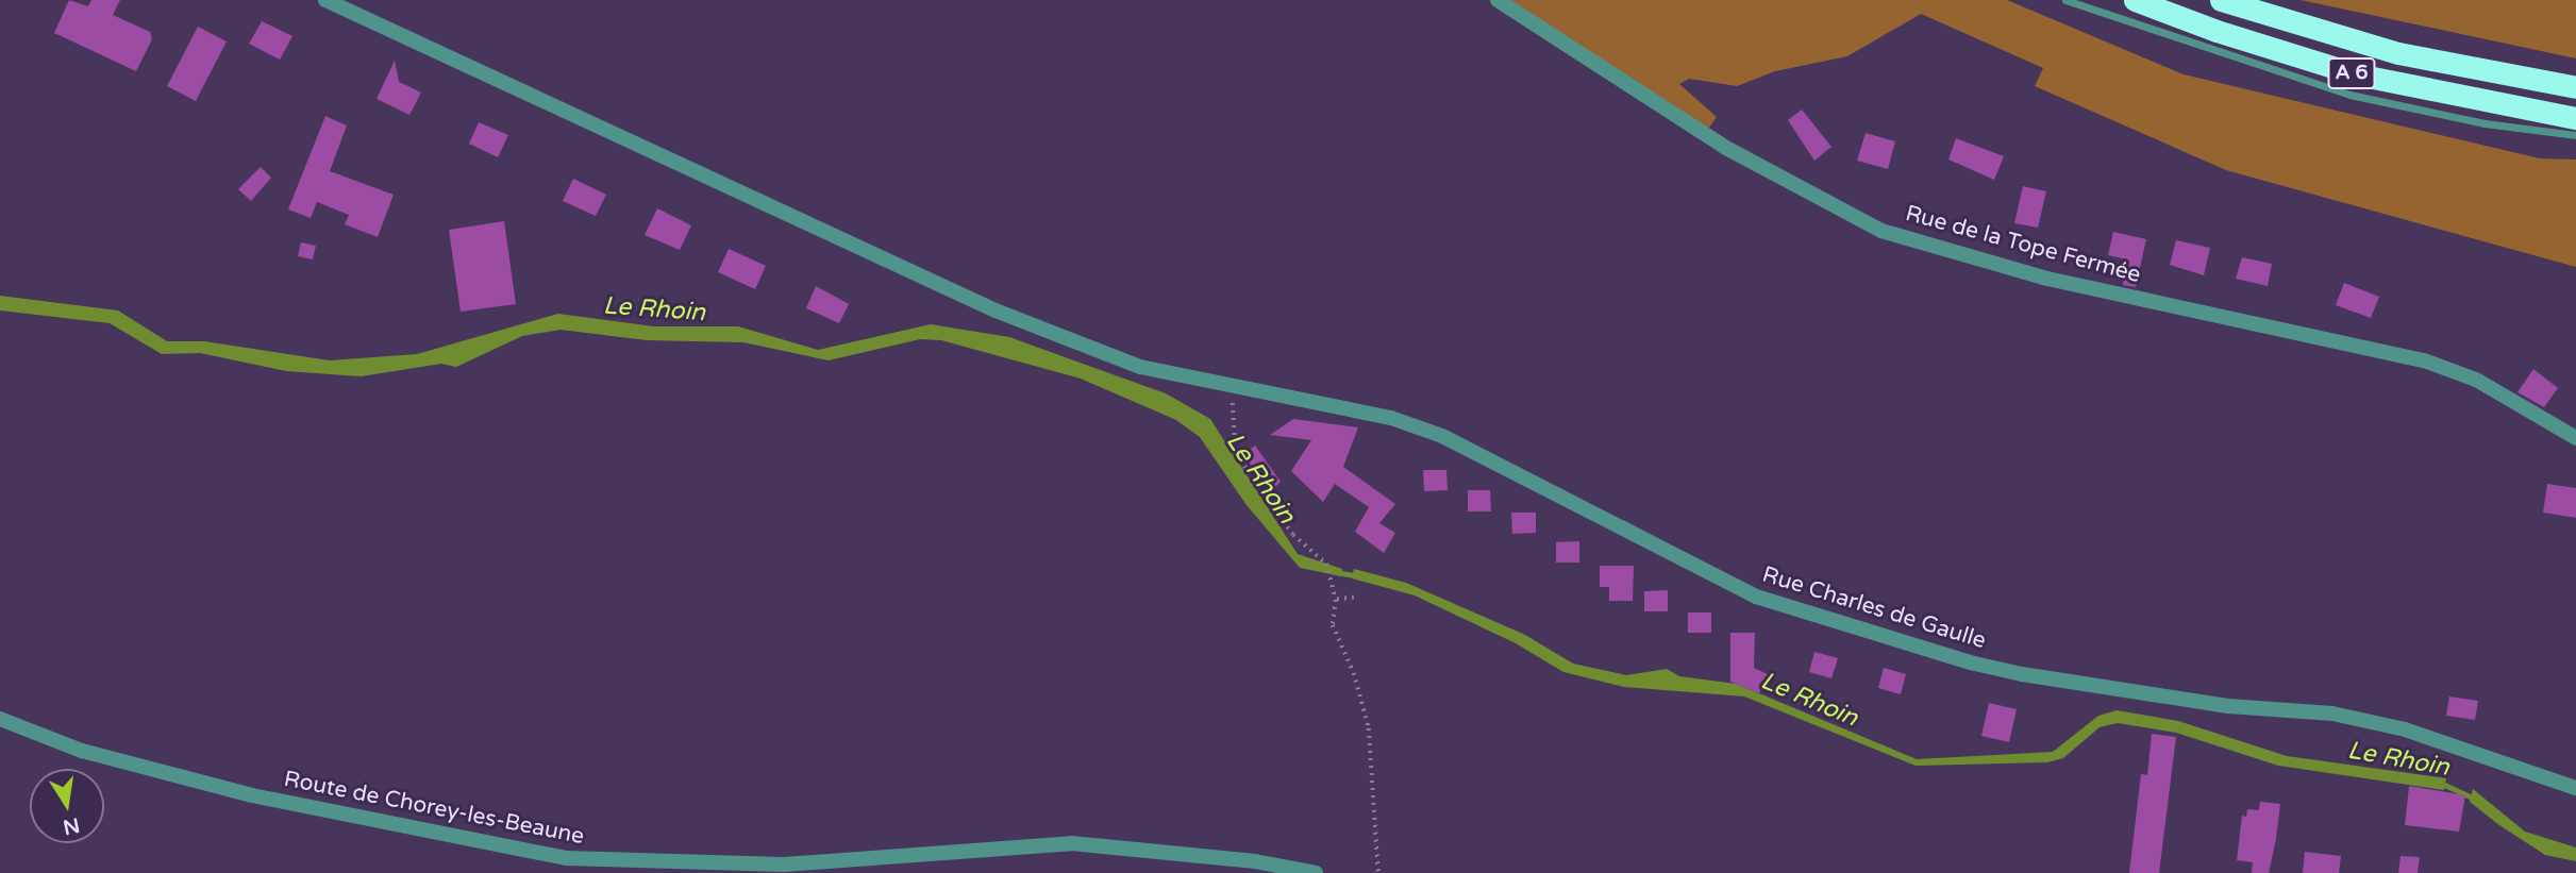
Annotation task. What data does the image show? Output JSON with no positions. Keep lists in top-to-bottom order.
{
  "streets": {
    "highway": ["A 6"],
    "street": ["Rue de la Tope Fermée", "Rue Charles de Gaulle", "Route de Chorey-les-Beaune"]
  },
  "water": ["Le Rhoin"],
  "north": "bottom"
}
